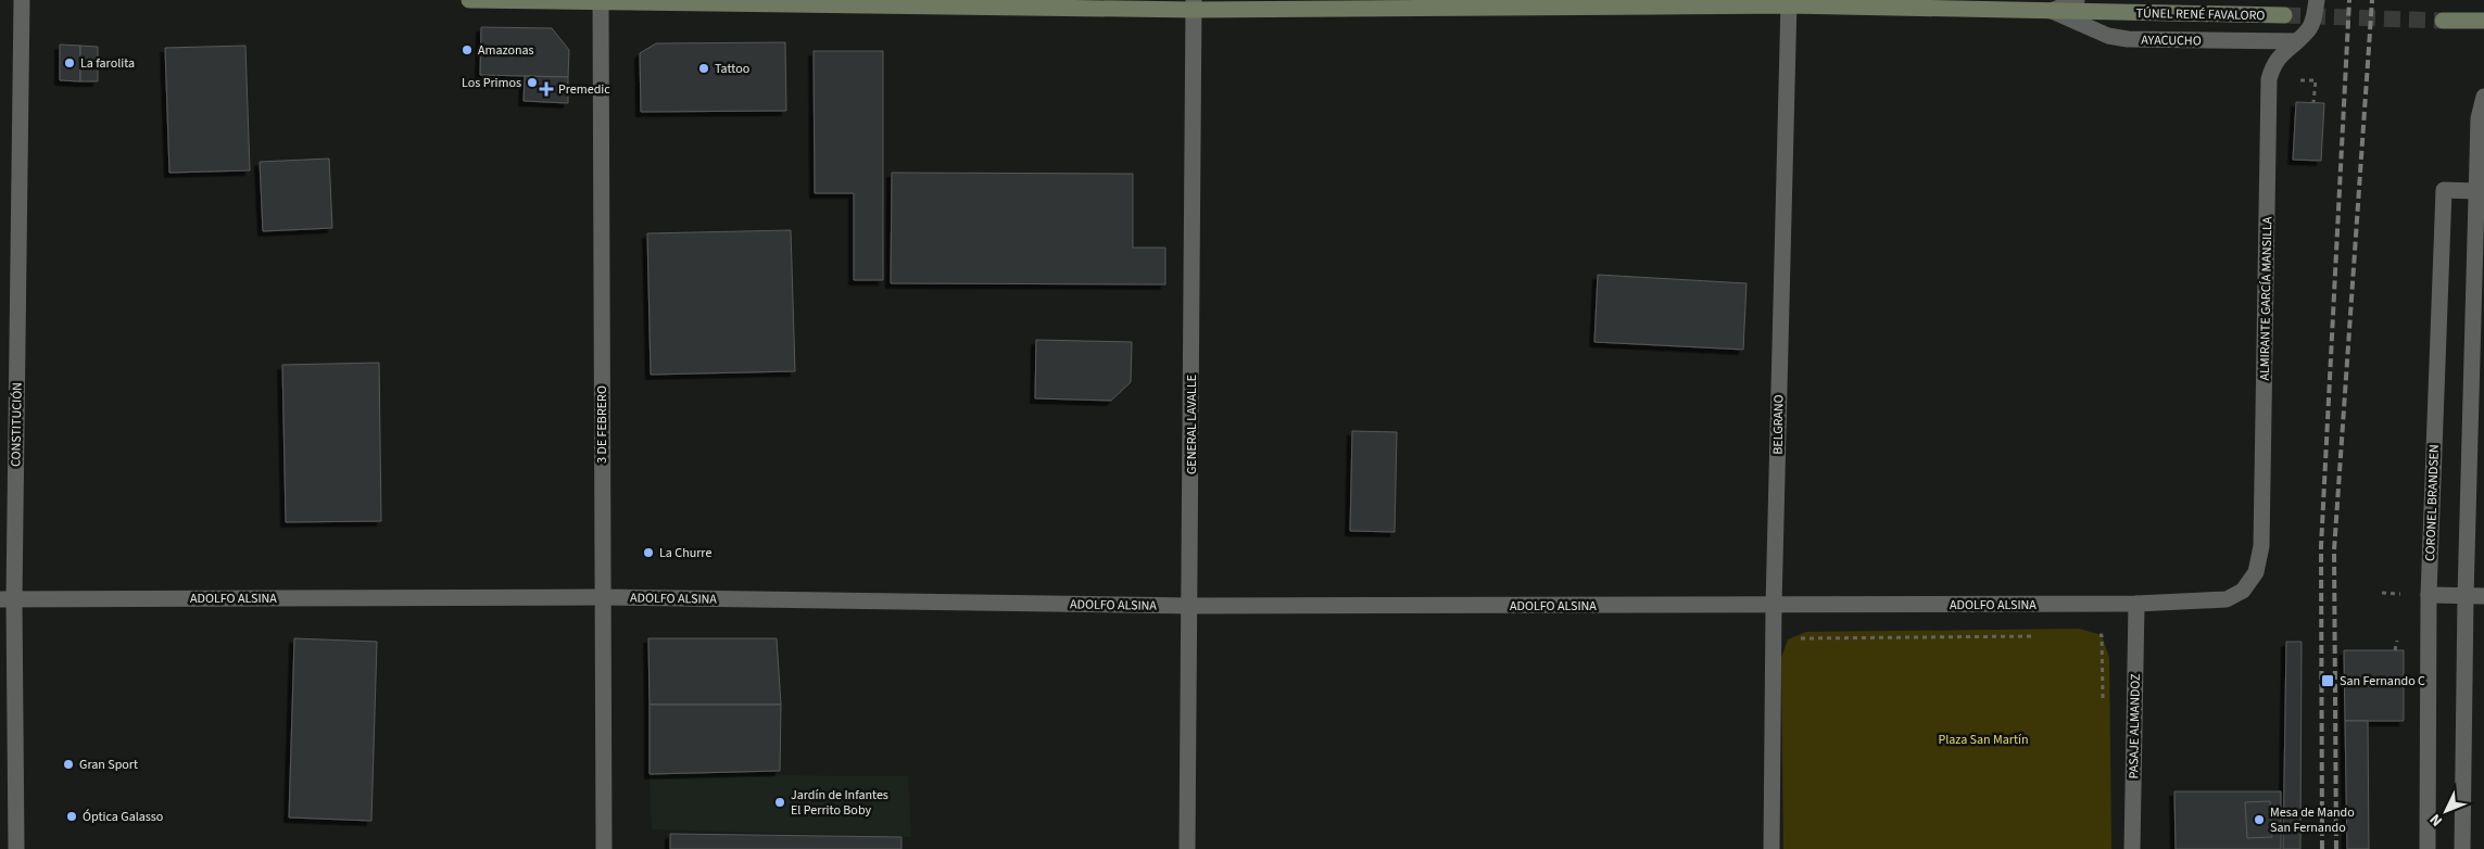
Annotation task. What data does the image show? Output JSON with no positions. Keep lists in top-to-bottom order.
{
  "streets": {
    "street": [
      "TÚNEL RENÉ FAVALORO",
      "AYACUCHO",
      "ALMIRANTE GARCÍA MANSILLA",
      "CONSTITUCIÓN",
      "3 DE FEBRERO",
      "GENERAL LAVALLE",
      "BELGRANO",
      "CORONEL BRANDSEN",
      "ADOLFO ALSINA",
      "PASAJE ALMANDOZ"
    ]
  },
  "crossings": [
    ["TÚNEL RENÉ FAVALORO", "AYACUCHO"],
    ["AYACUCHO", "ALMIRANTE GARCÍA MANSILLA"],
    ["AYACUCHO", "3 DE FEBRERO"],
    ["AYACUCHO", "GENERAL LAVALLE"],
    ["AYACUCHO", "BELGRANO"],
    ["ALMIRANTE GARCÍA MANSILLA", "ADOLFO ALSINA"],
    ["CONSTITUCIÓN", "ADOLFO ALSINA"],
    ["3 DE FEBRERO", "ADOLFO ALSINA"],
    ["GENERAL LAVALLE", "ADOLFO ALSINA"],
    ["BELGRANO", "ADOLFO ALSINA"],
    ["ADOLFO ALSINA", "PASAJE ALMANDOZ"]
  ],
  "parks": ["Plaza San Martín"],
  "places": {
    "other": [
      "Amazonas",
      "La farolita",
      "Tattoo",
      "Los Primos",
      "La Churre",
      "Gran Sport",
      "Jardín de Infantes El Perrito Boby",
      "Óptica Galasso",
      "Mesa de Mando San Fernando"
    ],
    "health": ["Premedic"],
    "transit": ["San Fernando C"]
  },
  "north": "bottom left"
}
